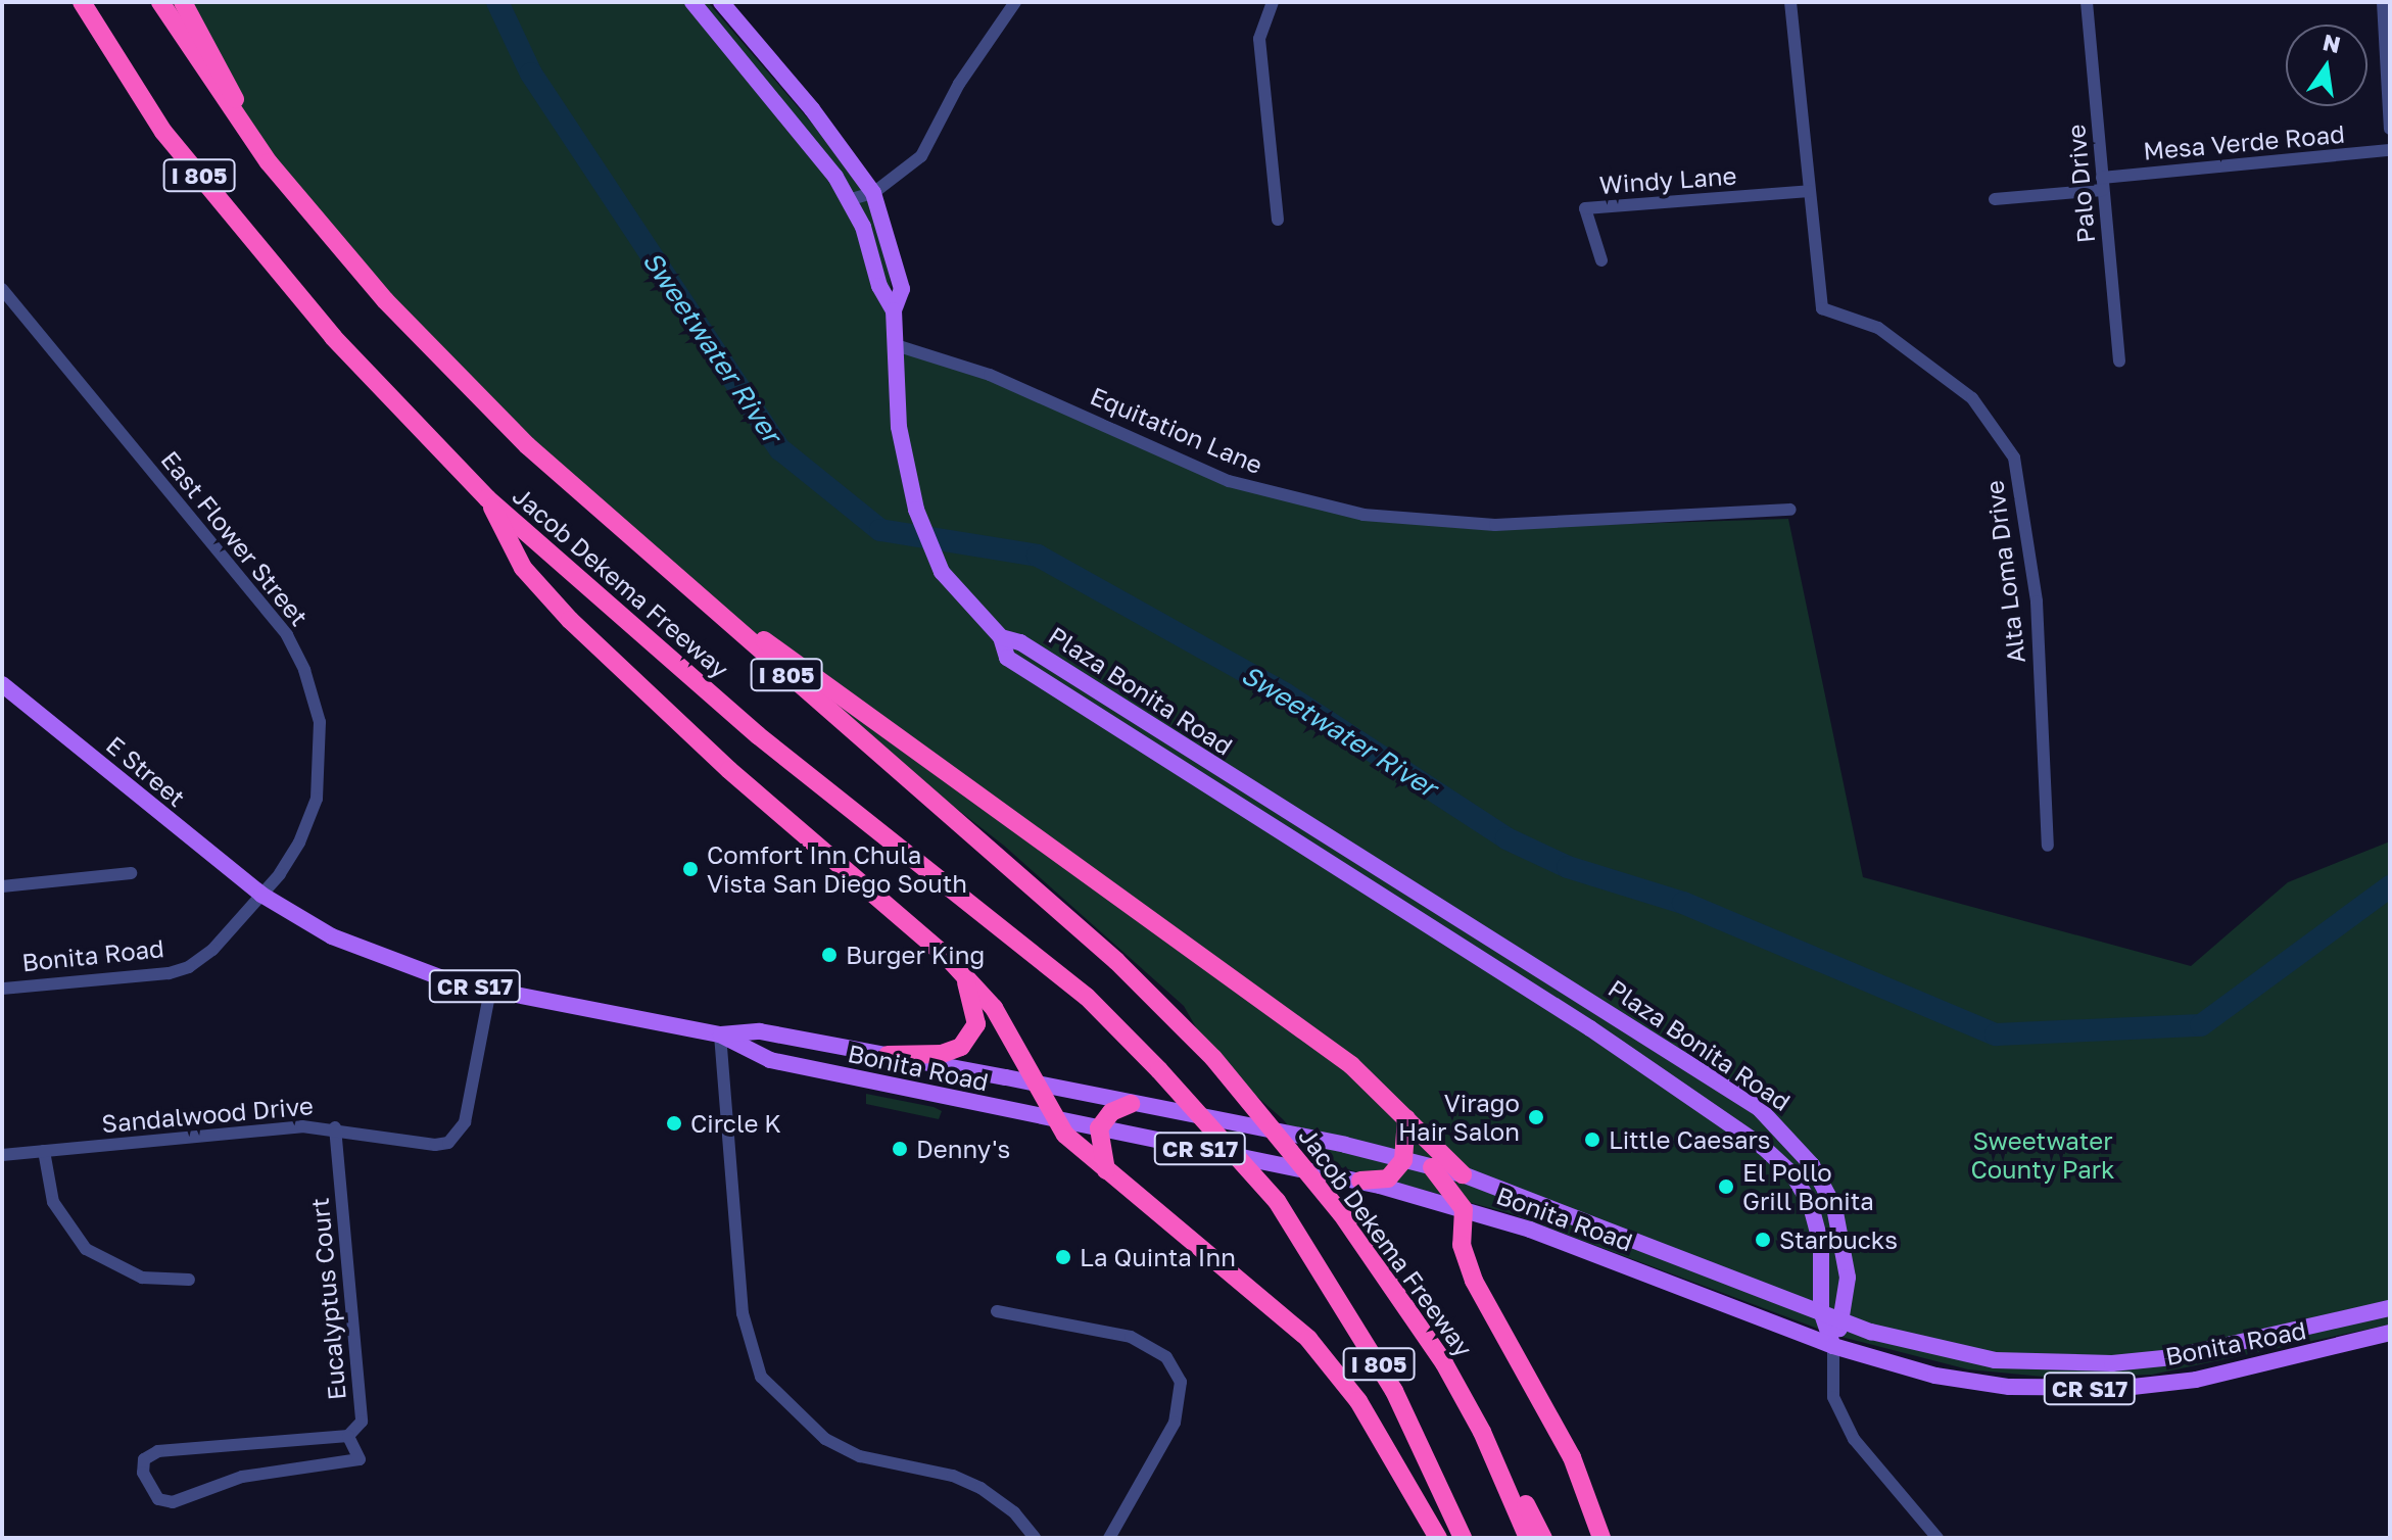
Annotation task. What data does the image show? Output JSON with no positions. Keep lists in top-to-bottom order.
{
  "streets": {
    "highway": ["I 805", "Jacob Dekema Freeway"],
    "main road": [
      "Plaza Bonita Road",
      "E Street",
      "Bonita Road",
      "CR S17"
    ],
    "street": [
      "Mesa Verde Road",
      "Windy Lane",
      "Palo Drive",
      "Equitation Lane",
      "East Flower Street",
      "Alta Loma Drive",
      "Sandalwood Drive",
      "Eucalyptus Court"
    ]
  },
  "crossings": [
    ["Mesa Verde Road", "Palo Drive"],
    ["Windy Lane", "Alta Loma Drive"],
    ["Equitation Lane", "Plaza Bonita Road"],
    ["East Flower Street", "E Street"],
    ["East Flower Street", "Bonita Road"],
    ["Plaza Bonita Road", "Bonita Road"],
    ["E Street", "Bonita Road"],
    ["Bonita Road", "Sandalwood Drive"],
    ["Sandalwood Drive", "Eucalyptus Court"]
  ],
  "water": ["Sweetwater River"],
  "parks": ["Sweetwater County Park"],
  "places": [
    "Comfort Inn Chula Vista San Diego South",
    "Burger King",
    "Virago Hair Salon",
    "Circle K",
    "Little Caesars",
    "Denny's",
    "El Pollo Grill Bonita",
    "Starbucks",
    "La Quinta Inn"
  ],
  "north": "top"
}
